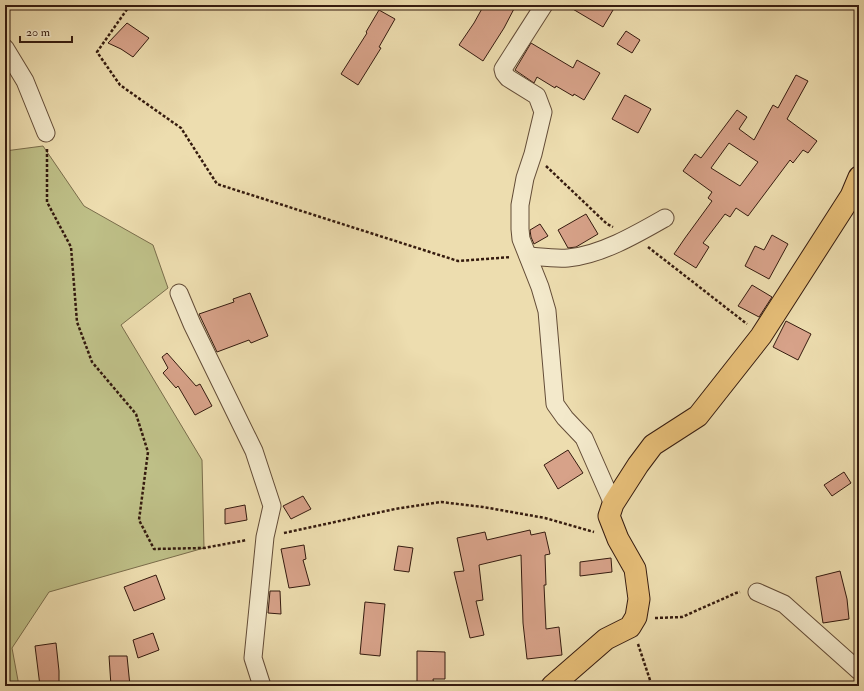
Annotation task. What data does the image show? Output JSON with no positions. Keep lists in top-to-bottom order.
{
  "scale_bar": "20 m"
}
